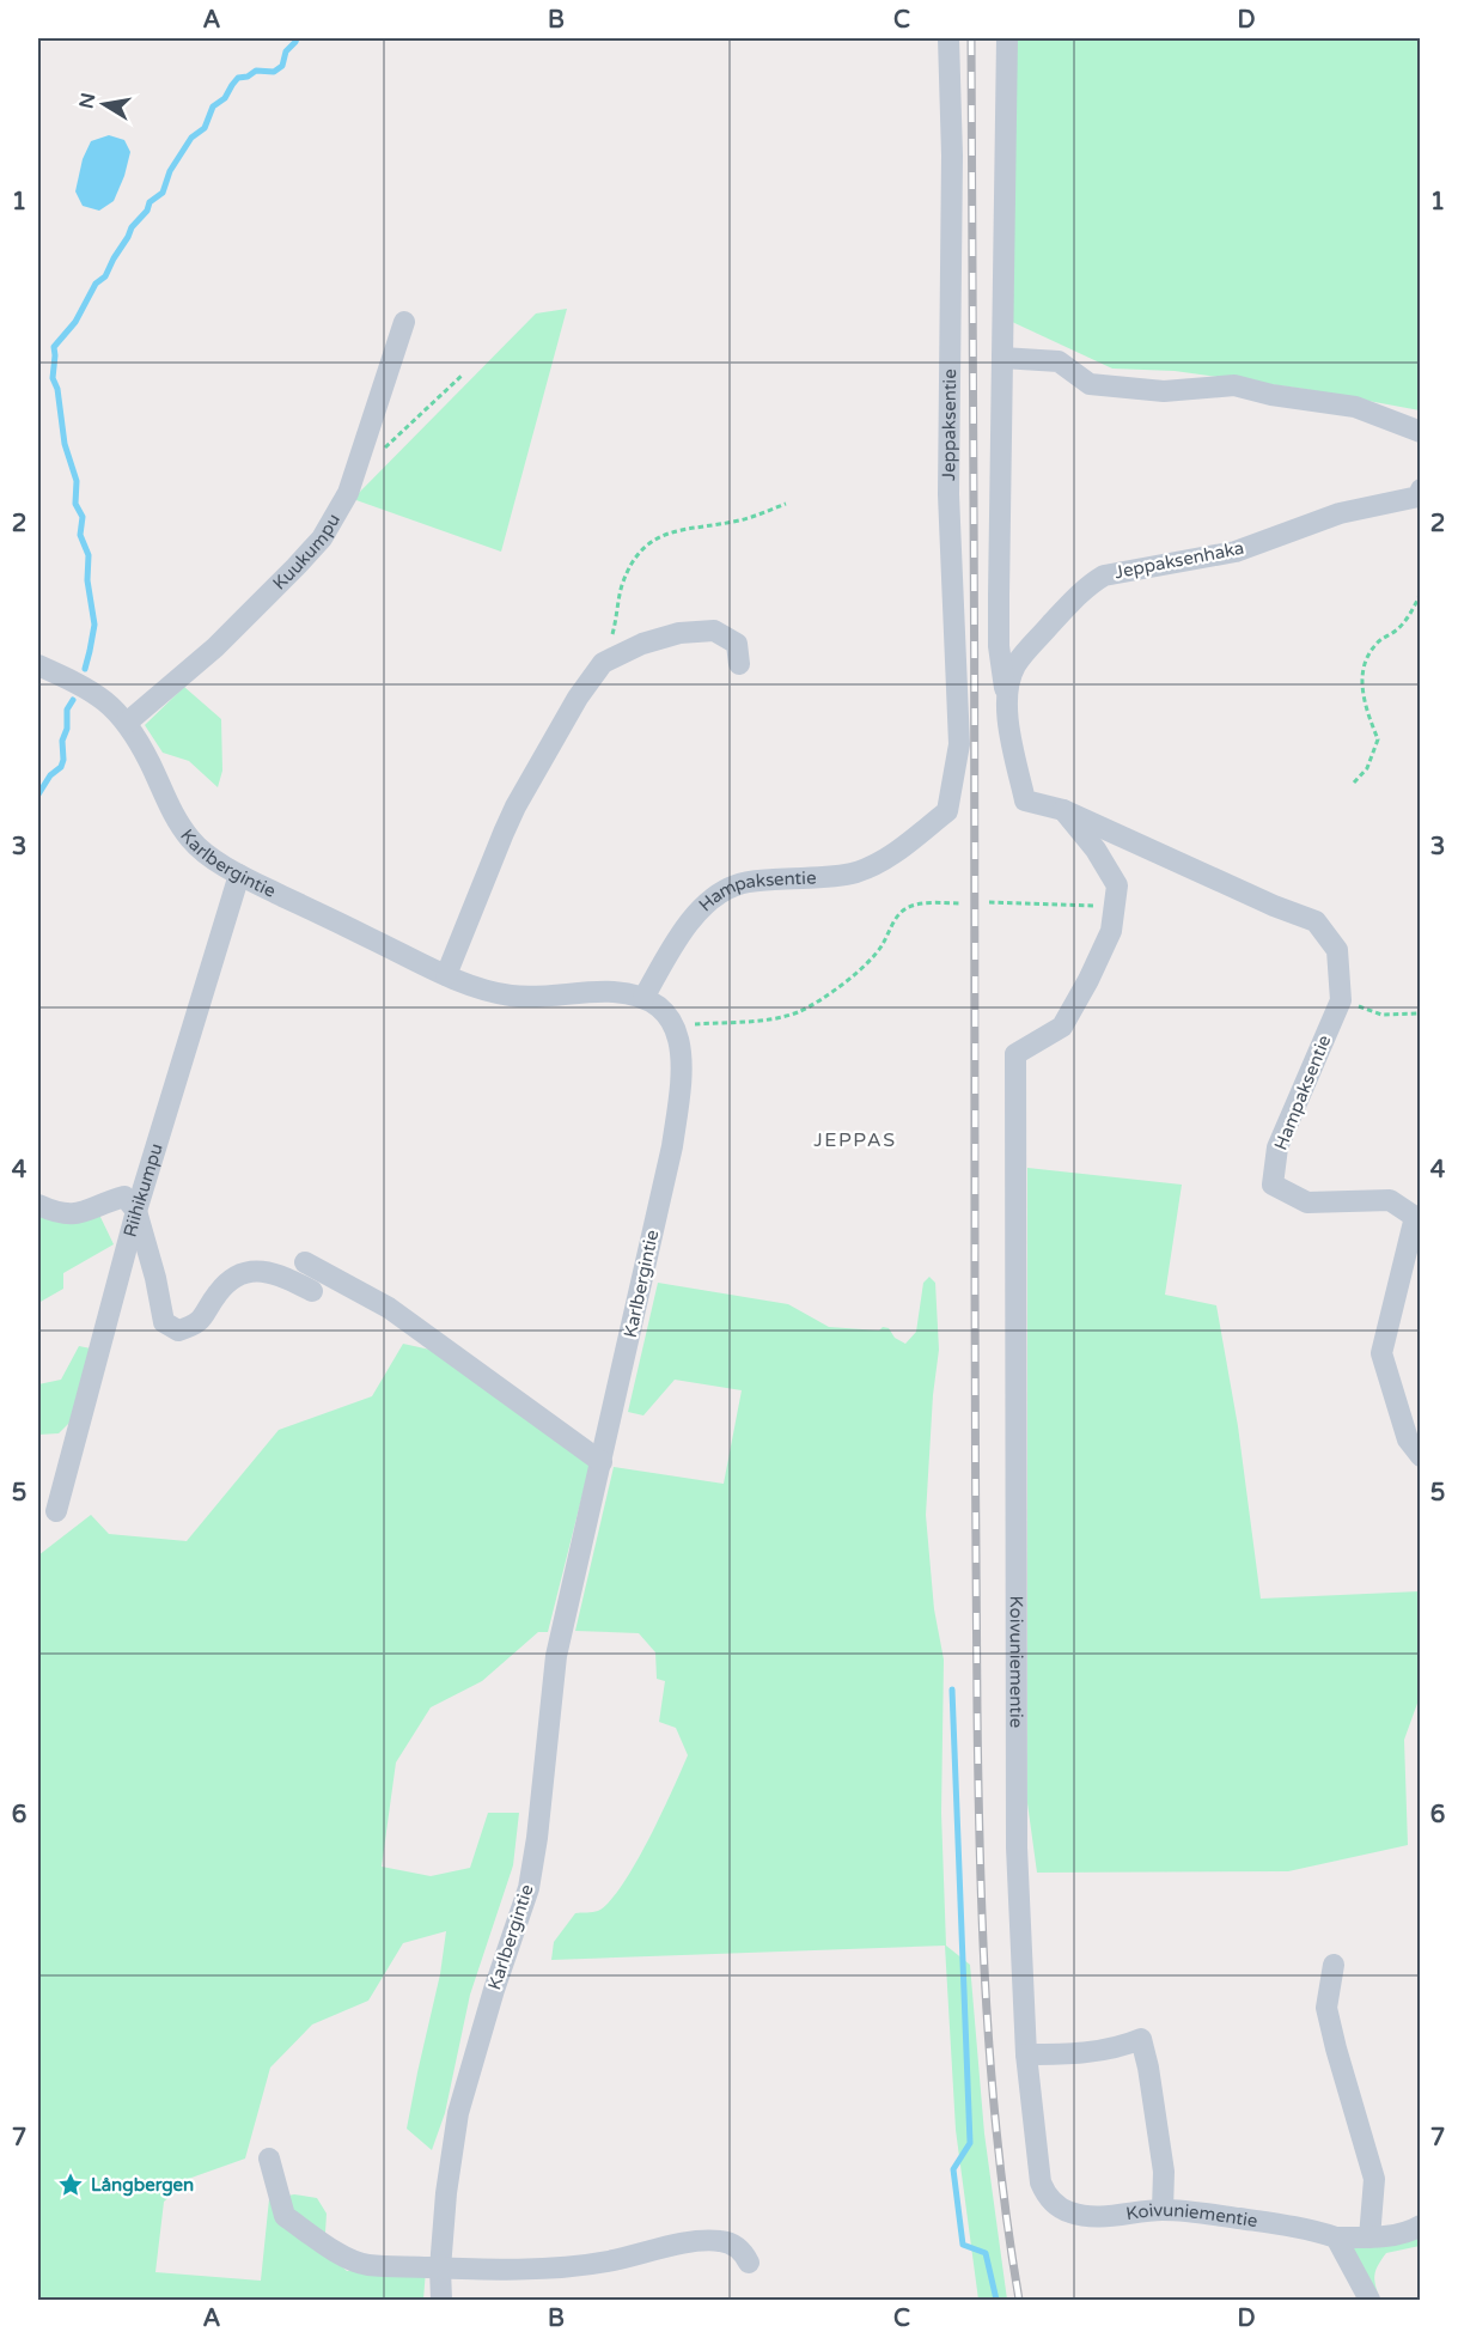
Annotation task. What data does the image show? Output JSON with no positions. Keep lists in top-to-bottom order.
{
  "streets": {
    "street": [
      "Jeppaksentie",
      "Kuukumpu",
      "Jeppaksenhaka",
      "Karlbergintie",
      "Hampaksentie",
      "Riihikumpu",
      "Koivuniementie"
    ]
  },
  "crossings": [
    ["Jeppaksentie", "Hampaksentie"],
    ["Kuukumpu", "Karlbergintie"],
    ["Jeppaksenhaka", "Hampaksentie"],
    ["Karlbergintie", "Hampaksentie"],
    ["Karlbergintie", "Riihikumpu"],
    ["Hampaksentie", "Koivuniementie"]
  ],
  "districts": ["JEPPAS"],
  "places": {
    "place": ["Långbergen"]
  },
  "north": "left",
  "grid": {
    "columns": [
      "A",
      "B",
      "C",
      "D"
    ],
    "rows": [
      "1",
      "2",
      "3",
      "4",
      "5",
      "6",
      "7"
    ]
  }
}
